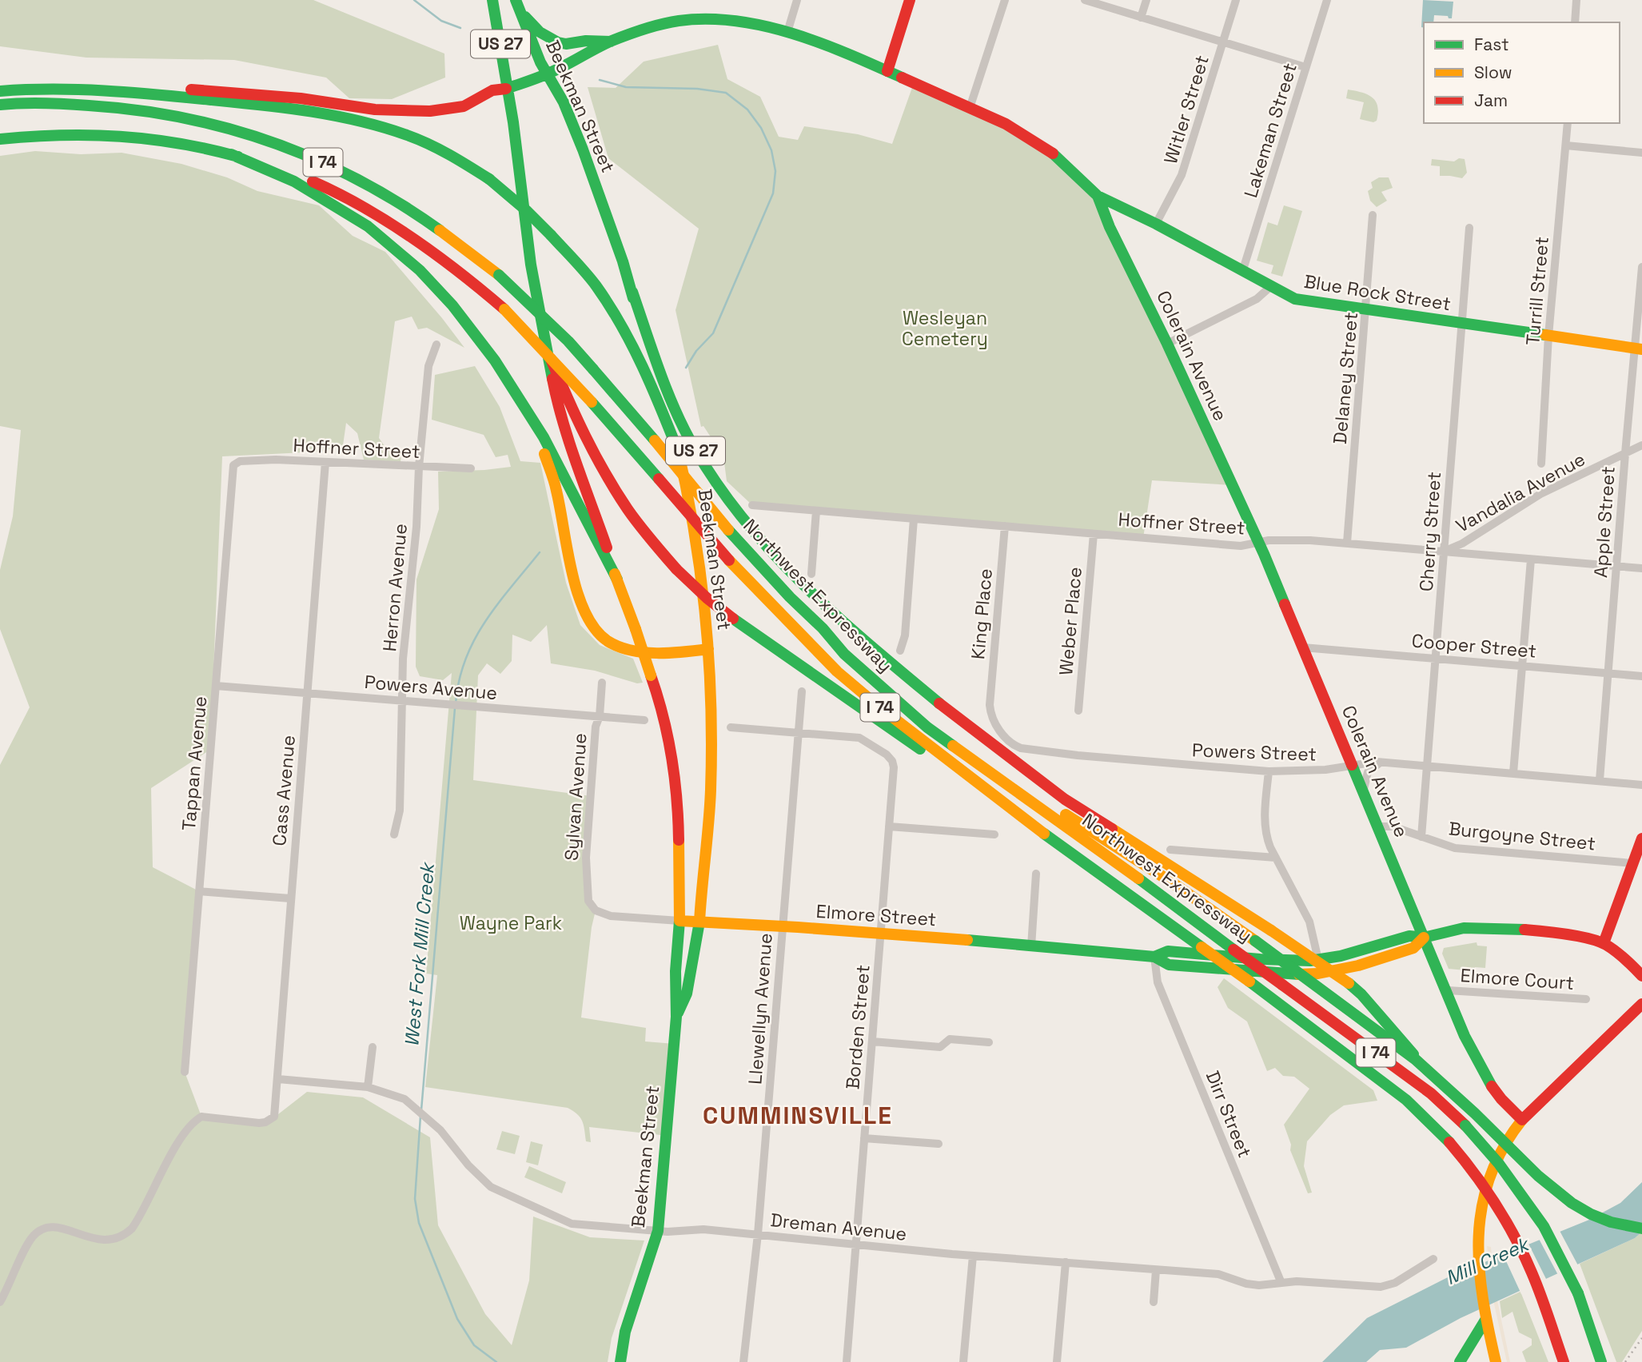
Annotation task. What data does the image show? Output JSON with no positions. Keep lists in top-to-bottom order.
{
  "streets": {
    "main road": [
      "US 27",
      "Beekman Street",
      "I 74",
      "Blue Rock Street",
      "Colerain Avenue",
      "Northwest Expressway",
      "Elmore Street"
    ],
    "street": [
      "Witler Street",
      "Lakeman Street",
      "Turrill Street",
      "Delaney Street",
      "Hoffner Street",
      "Vandalia Avenue",
      "Apple Street",
      "Cherry Street",
      "Herron Avenue",
      "King Place",
      "Weber Place",
      "Cooper Street",
      "Powers Avenue",
      "Powers Street",
      "Tappan Avenue",
      "Cass Avenue",
      "Sylvan Avenue",
      "Burgoyne Street",
      "Elmore Court",
      "Llewellyn Avenue",
      "Borden Street",
      "Dirr Street",
      "Dreman Avenue"
    ]
  },
  "crossings": [
    ["US 27", "Beekman Street"],
    ["US 27", "Northwest Expressway"],
    ["Beekman Street", "Colerain Avenue"],
    ["Beekman Street", "Elmore Street"],
    ["Beekman Street", "Dreman Avenue"],
    ["Witler Street", "Blue Rock Street"],
    ["Lakeman Street", "Blue Rock Street"],
    ["Turrill Street", "Blue Rock Street"],
    ["Blue Rock Street", "Colerain Avenue"],
    ["Blue Rock Street", "Delaney Street"],
    ["Blue Rock Street", "Apple Street"],
    ["Blue Rock Street", "Cherry Street"],
    ["Colerain Avenue", "Hoffner Street"],
    ["Colerain Avenue", "Cooper Street"],
    ["Colerain Avenue", "Powers Street"],
    ["Colerain Avenue", "Burgoyne Street"],
    ["Colerain Avenue", "Elmore Street"],
    ["Colerain Avenue", "Elmore Court"],
    ["Delaney Street", "Hoffner Street"],
    ["Hoffner Street", "Vandalia Avenue"],
    ["Hoffner Street", "Apple Street"],
    ["Hoffner Street", "Cherry Street"],
    ["Hoffner Street", "Herron Avenue"],
    ["Hoffner Street", "King Place"],
    ["Hoffner Street", "Weber Place"],
    ["Hoffner Street", "Tappan Avenue"],
    ["Hoffner Street", "Cass Avenue"],
    ["Vandalia Avenue", "Apple Street"],
    ["Vandalia Avenue", "Cherry Street"],
    ["Apple Street", "Cooper Street"],
    ["Apple Street", "Powers Street"],
    ["Cherry Street", "Cooper Street"],
    ["Cherry Street", "Powers Street"],
    ["Cherry Street", "Burgoyne Street"],
    ["Herron Avenue", "Powers Avenue"],
    ["King Place", "Powers Street"],
    ["Powers Avenue", "Tappan Avenue"],
    ["Powers Avenue", "Cass Avenue"],
    ["Powers Avenue", "Sylvan Avenue"],
    ["Cass Avenue", "Dreman Avenue"],
    ["Sylvan Avenue", "Elmore Street"],
    ["Elmore Street", "Llewellyn Avenue"],
    ["Elmore Street", "Borden Street"],
    ["Elmore Street", "Dirr Street"],
    ["Llewellyn Avenue", "Borden Street"],
    ["Llewellyn Avenue", "Dreman Avenue"],
    ["Borden Street", "Dreman Avenue"],
    ["Dirr Street", "Dreman Avenue"]
  ],
  "districts": ["CUMMINSVILLE"],
  "water": ["West Fork Mill Creek", "Mill Creek"],
  "parks": ["Wesleyan Cemetery", "Wayne Park"],
  "legend": ["Fast", "Slow", "Jam"]
}
